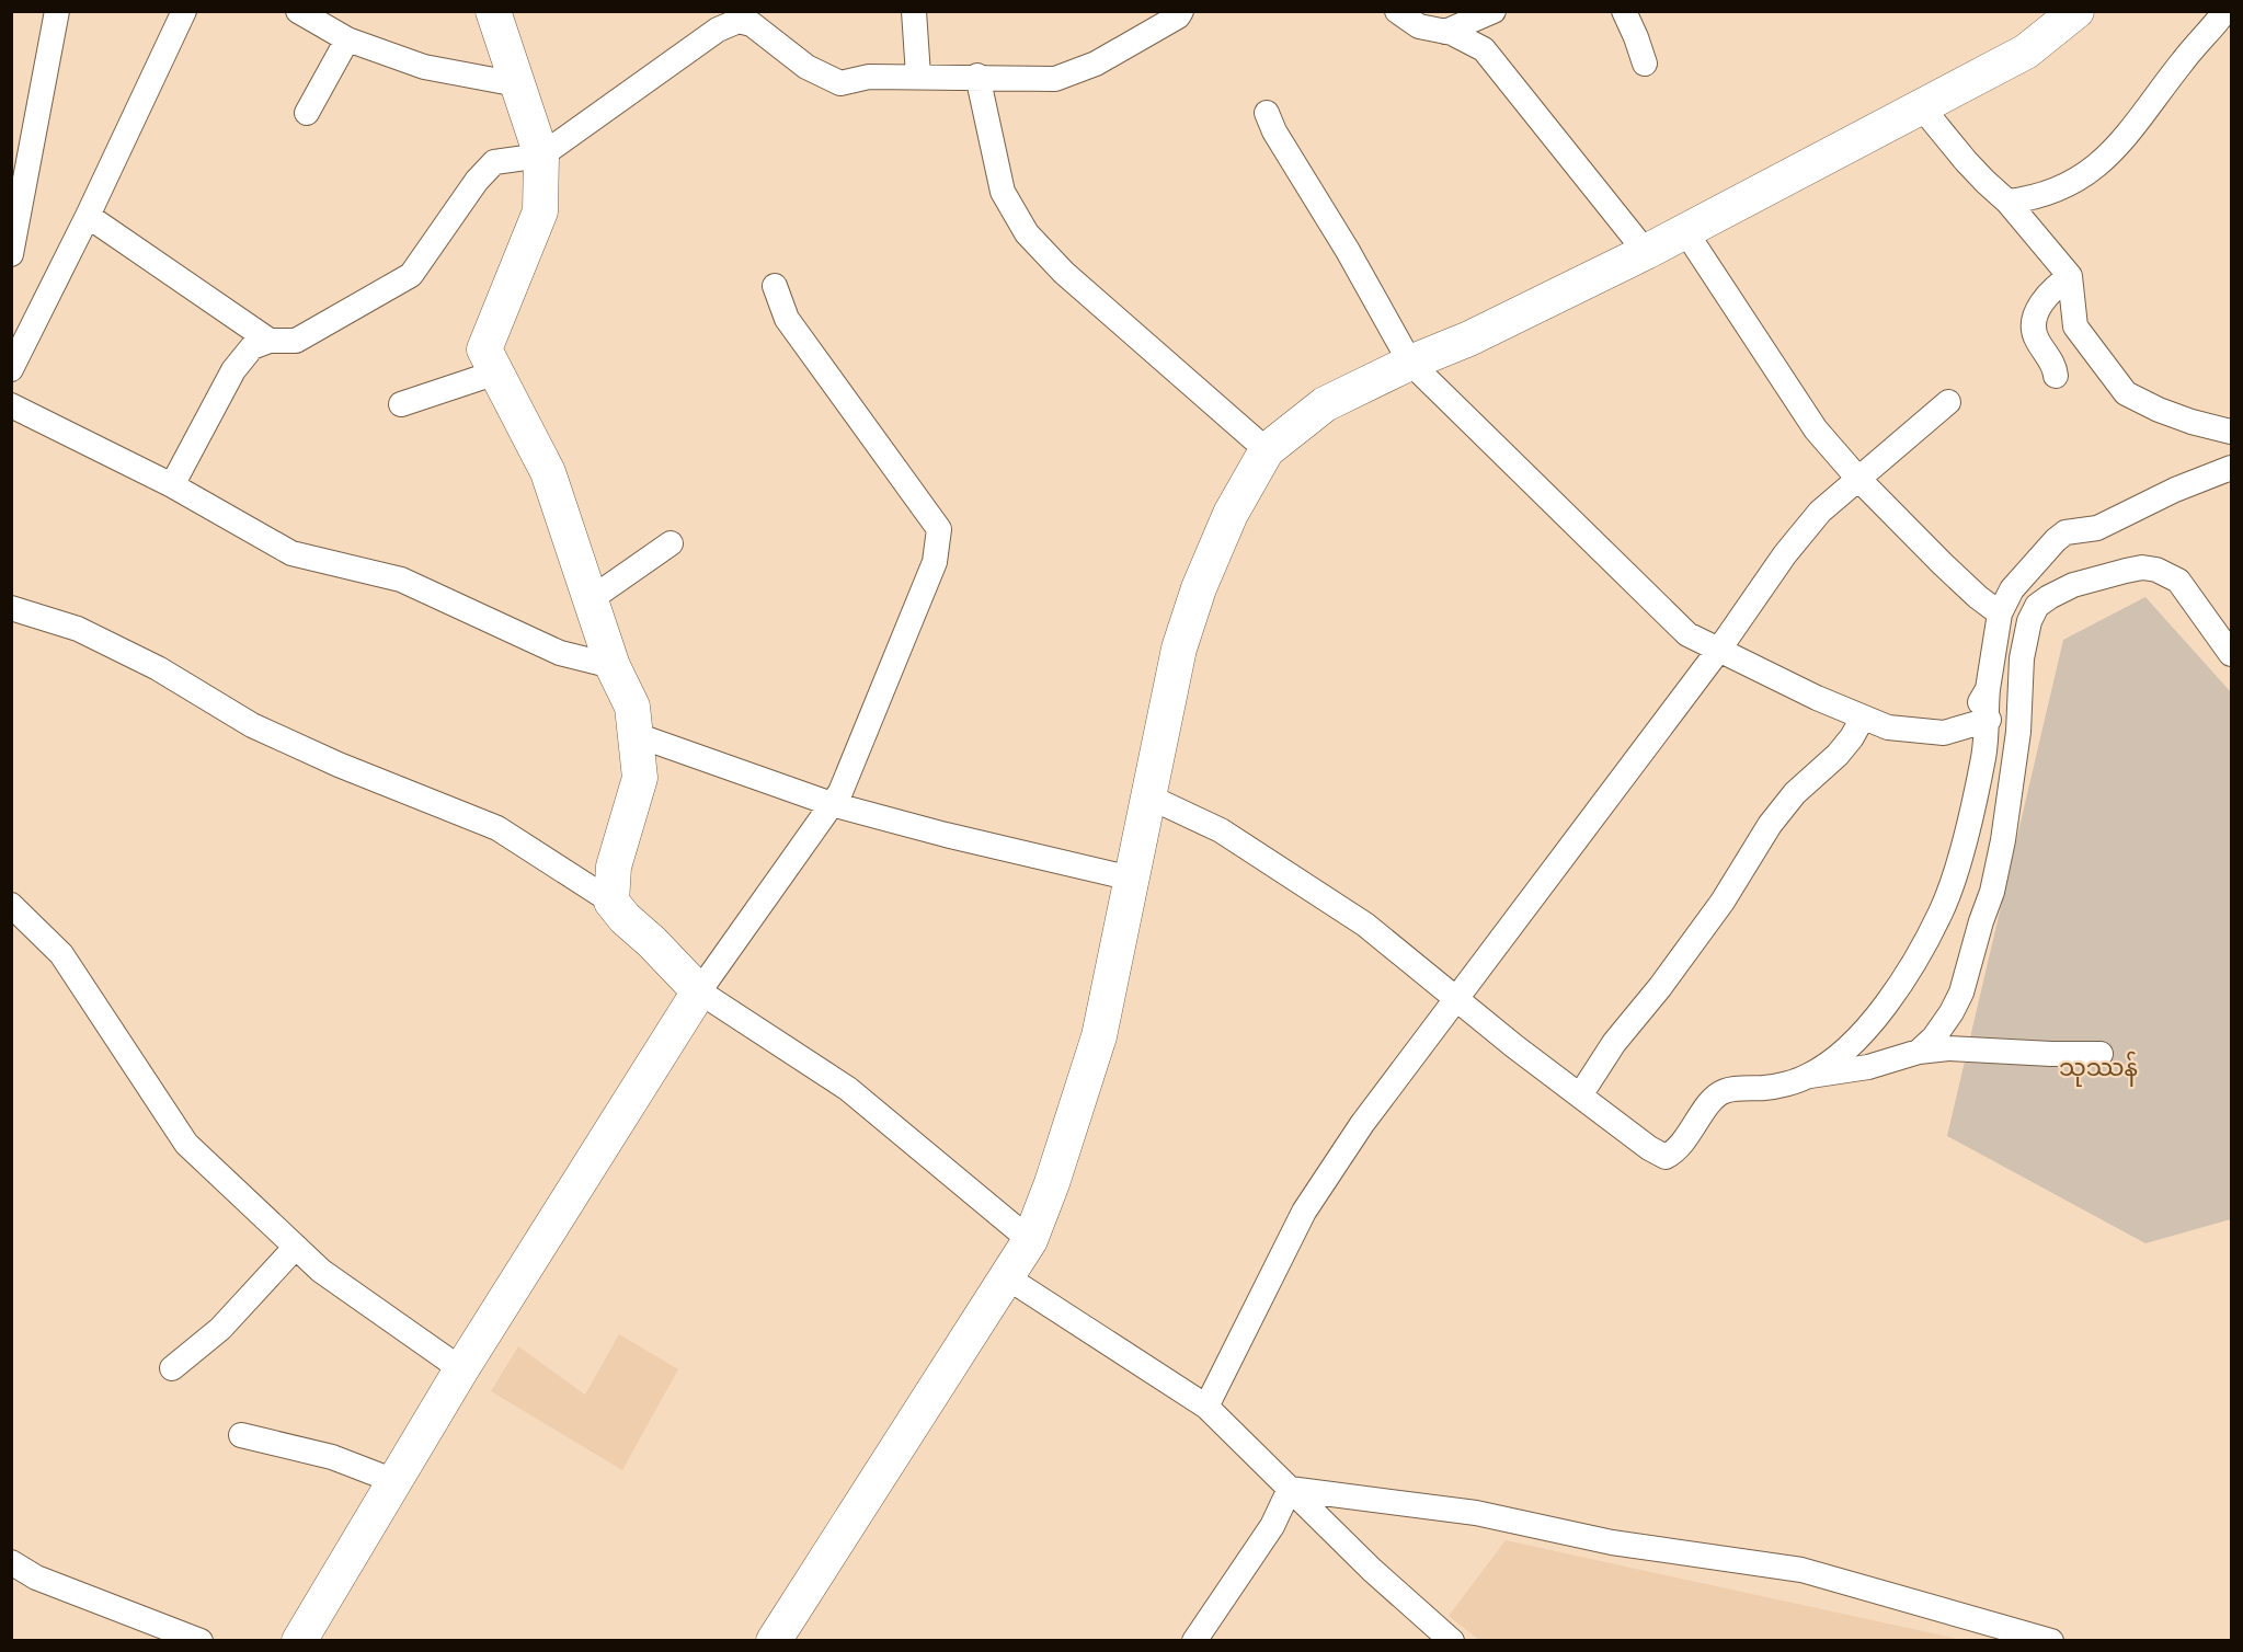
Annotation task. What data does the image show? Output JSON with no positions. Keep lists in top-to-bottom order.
{
  "parks": ["သုဿန်"]
}
